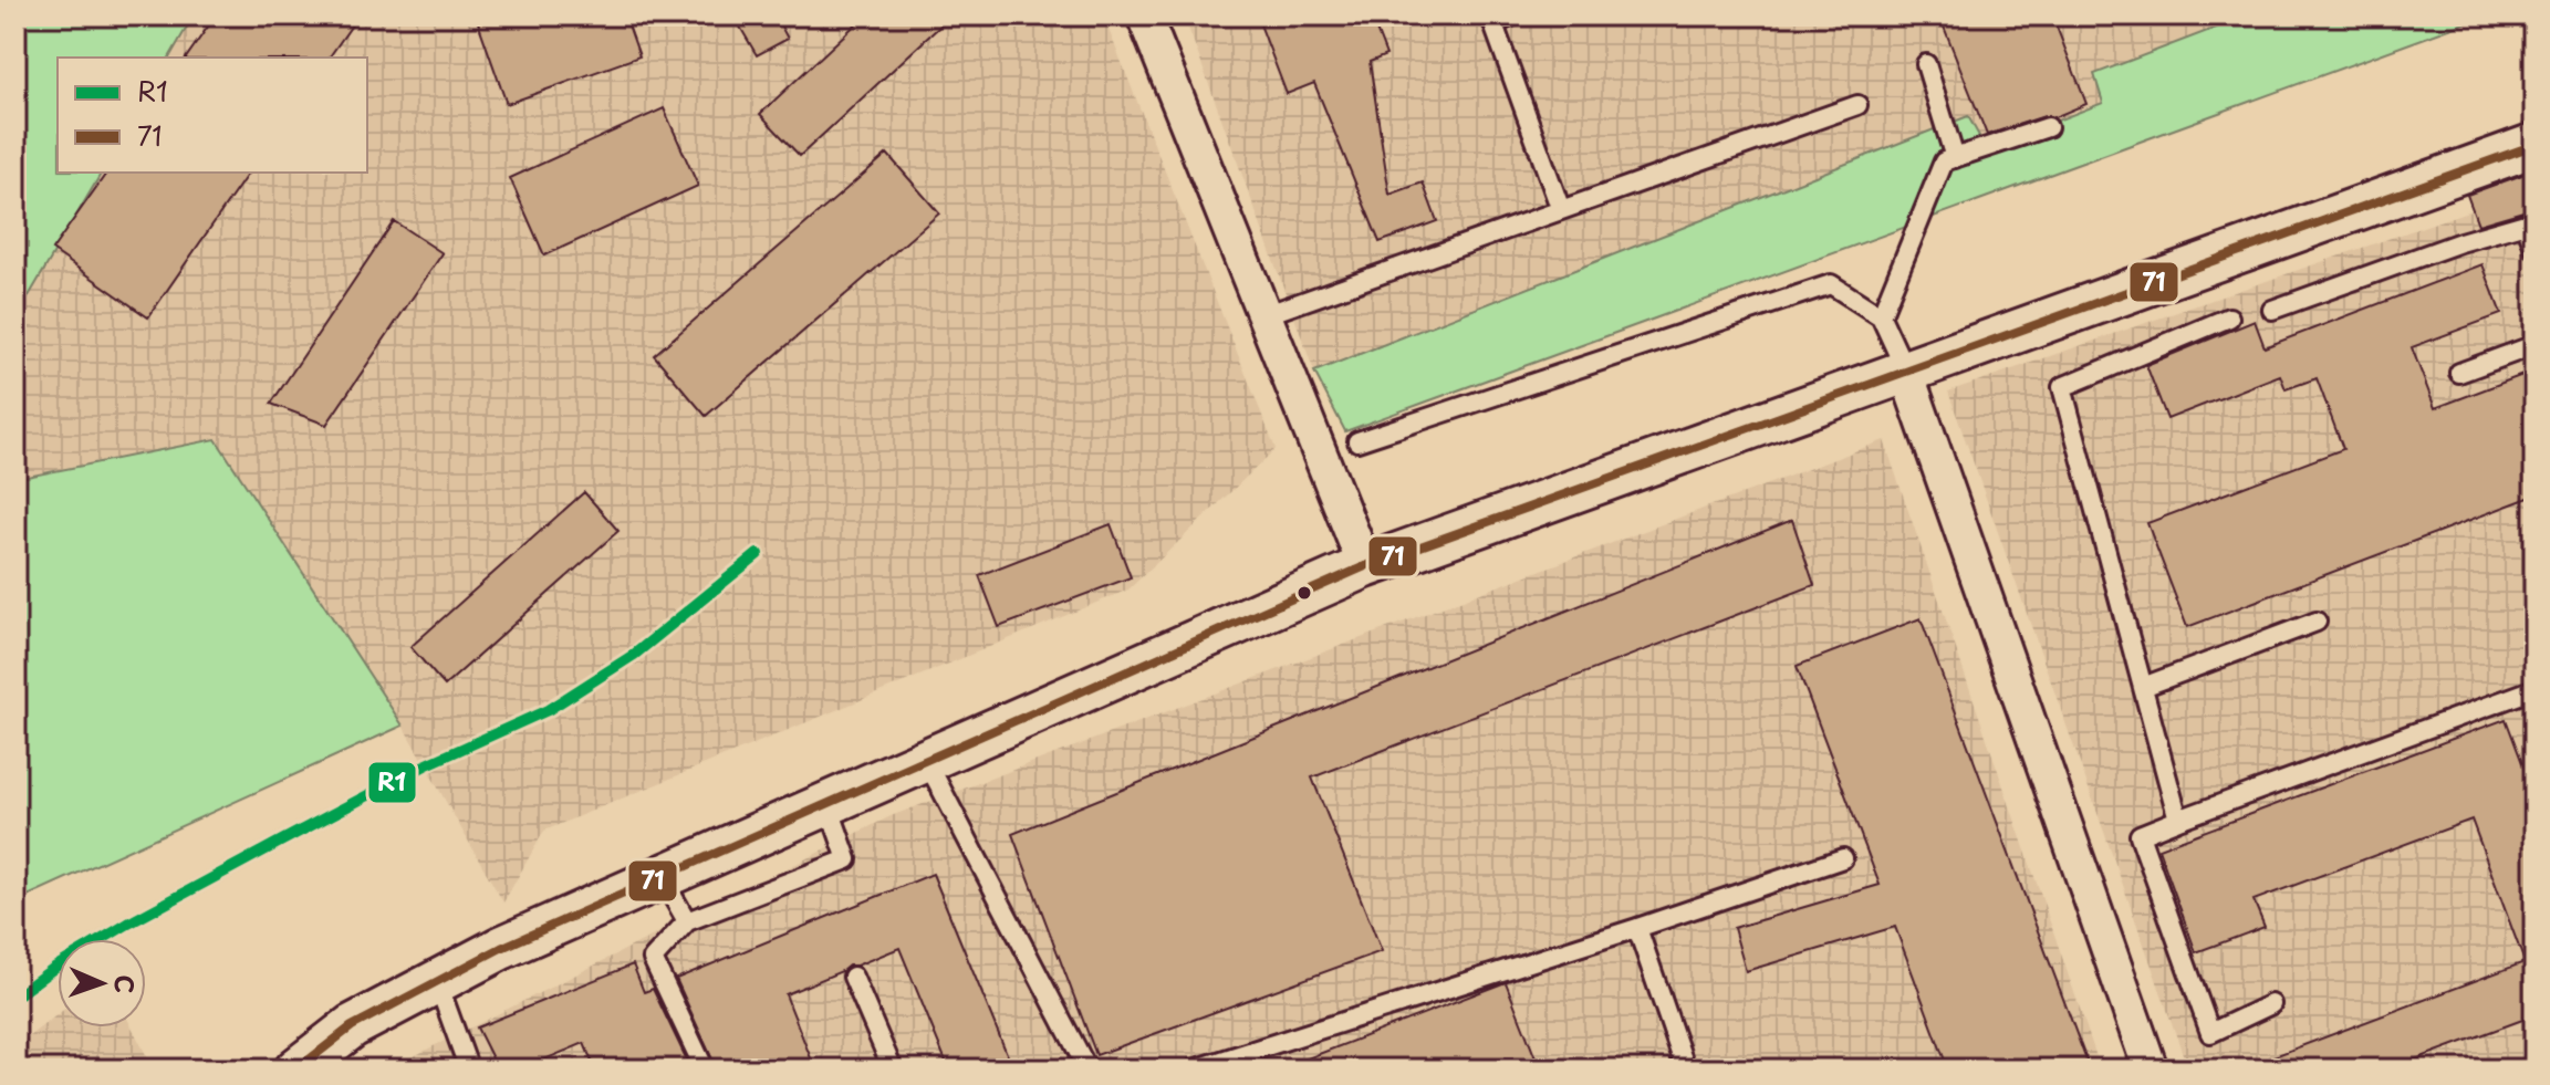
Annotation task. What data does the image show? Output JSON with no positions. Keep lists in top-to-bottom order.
{
  "lines": ["transit line 71", "transit line R1"],
  "legend": ["R1", "71"],
  "north": "right"
}
